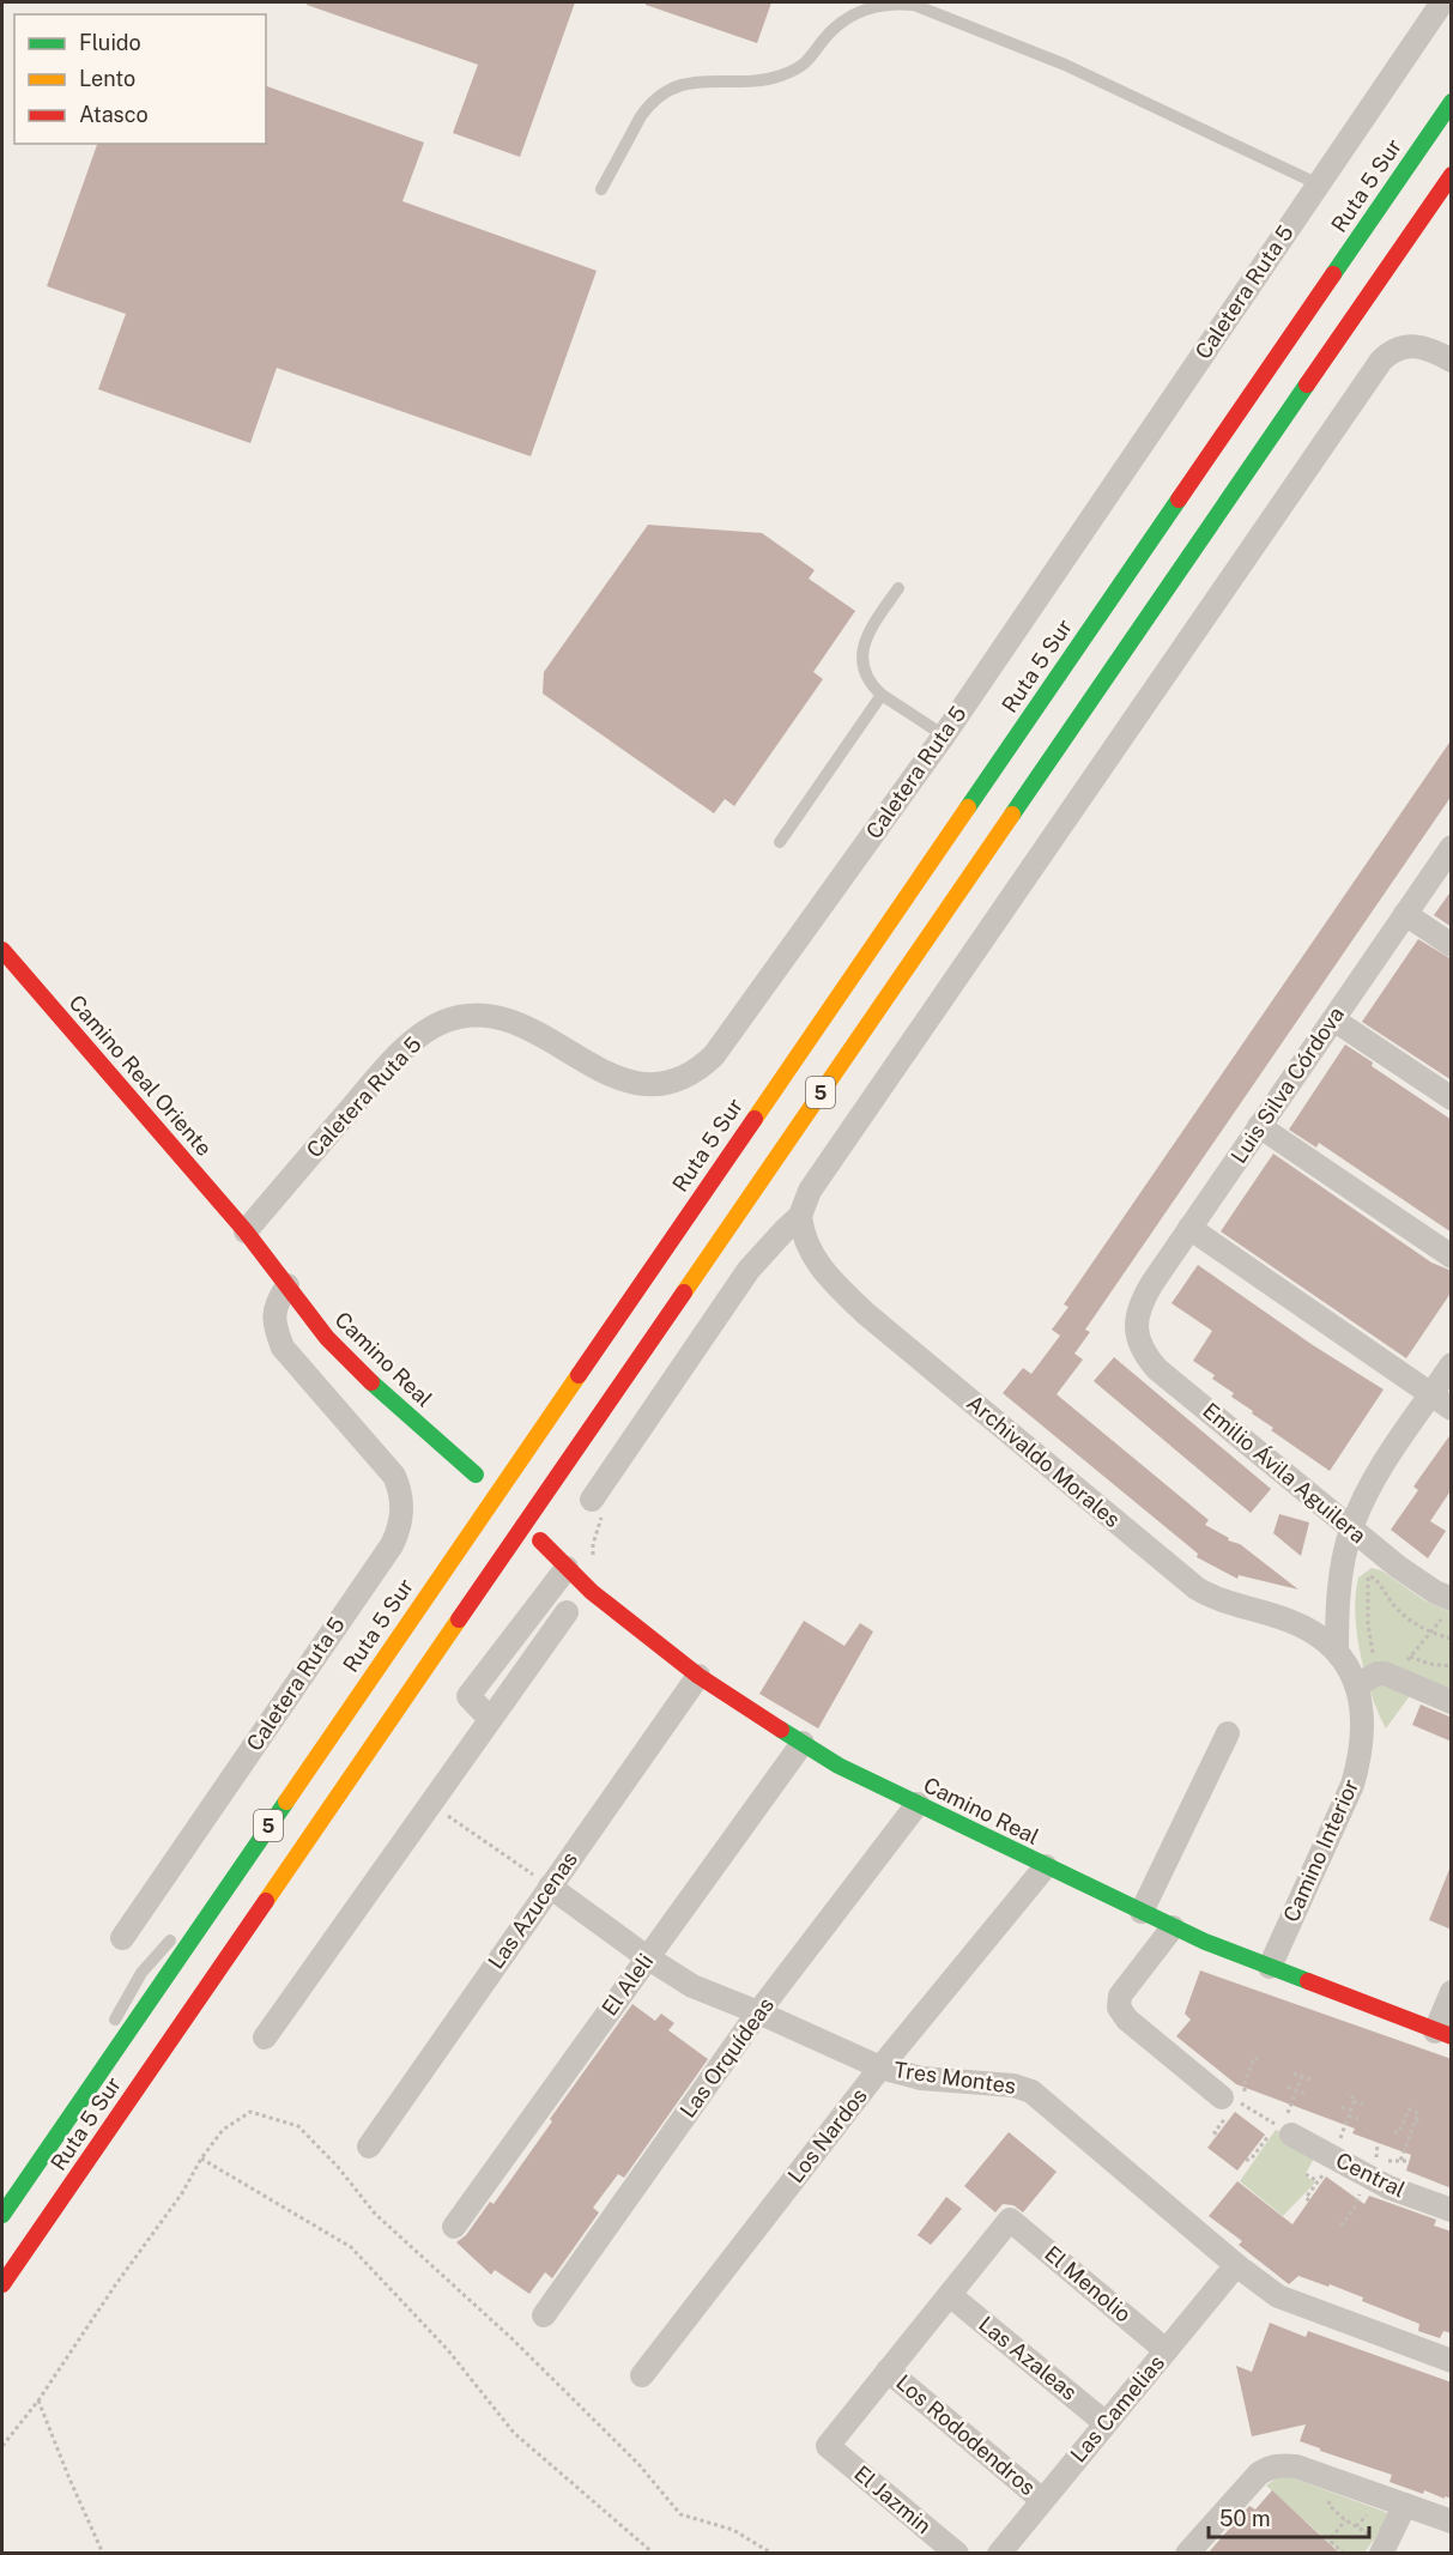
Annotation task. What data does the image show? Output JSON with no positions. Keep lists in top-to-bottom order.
{
  "streets": {
    "main road": [
      "Ruta 5 Sur",
      "Camino Real Oriente",
      "5",
      "Camino Real"
    ],
    "street": [
      "Caletera Ruta 5",
      "Luis Silva Córdova",
      "Archivaldo Morales",
      "Emilio Ávila Aguilera",
      "Camino Interior",
      "Las Azucenas",
      "El Aleli",
      "Las Orquídeas",
      "Tres Montes",
      "Los Nardos",
      "Central",
      "El Menolio",
      "Las Azaleas",
      "Las Camelias",
      "Los Rododendros",
      "El Jazmin"
    ]
  },
  "crossings": [
    ["Caletera Ruta 5", "Camino Real Oriente"],
    ["Caletera Ruta 5", "Camino Real"],
    ["Camino Real Oriente", "Camino Real"],
    ["Luis Silva Córdova", "Emilio Ávila Aguilera"],
    ["Camino Real", "Camino Interior"],
    ["Camino Real", "Las Azucenas"],
    ["Camino Real", "El Aleli"],
    ["Camino Real", "Las Orquídeas"],
    ["Camino Real", "Los Nardos"],
    ["Archivaldo Morales", "Camino Interior"],
    ["Las Azucenas", "Tres Montes"],
    ["El Aleli", "Tres Montes"],
    ["Las Orquídeas", "Tres Montes"],
    ["Tres Montes", "Los Nardos"],
    ["Tres Montes", "Las Camelias"],
    ["El Menolio", "Las Azaleas"],
    ["El Menolio", "Las Camelias"],
    ["Las Azaleas", "Las Camelias"],
    ["Las Camelias", "Los Rododendros"],
    ["Los Rododendros", "El Jazmin"]
  ],
  "legend": ["Fluido", "Lento", "Atasco"],
  "scale_bar": "50 m"
}
